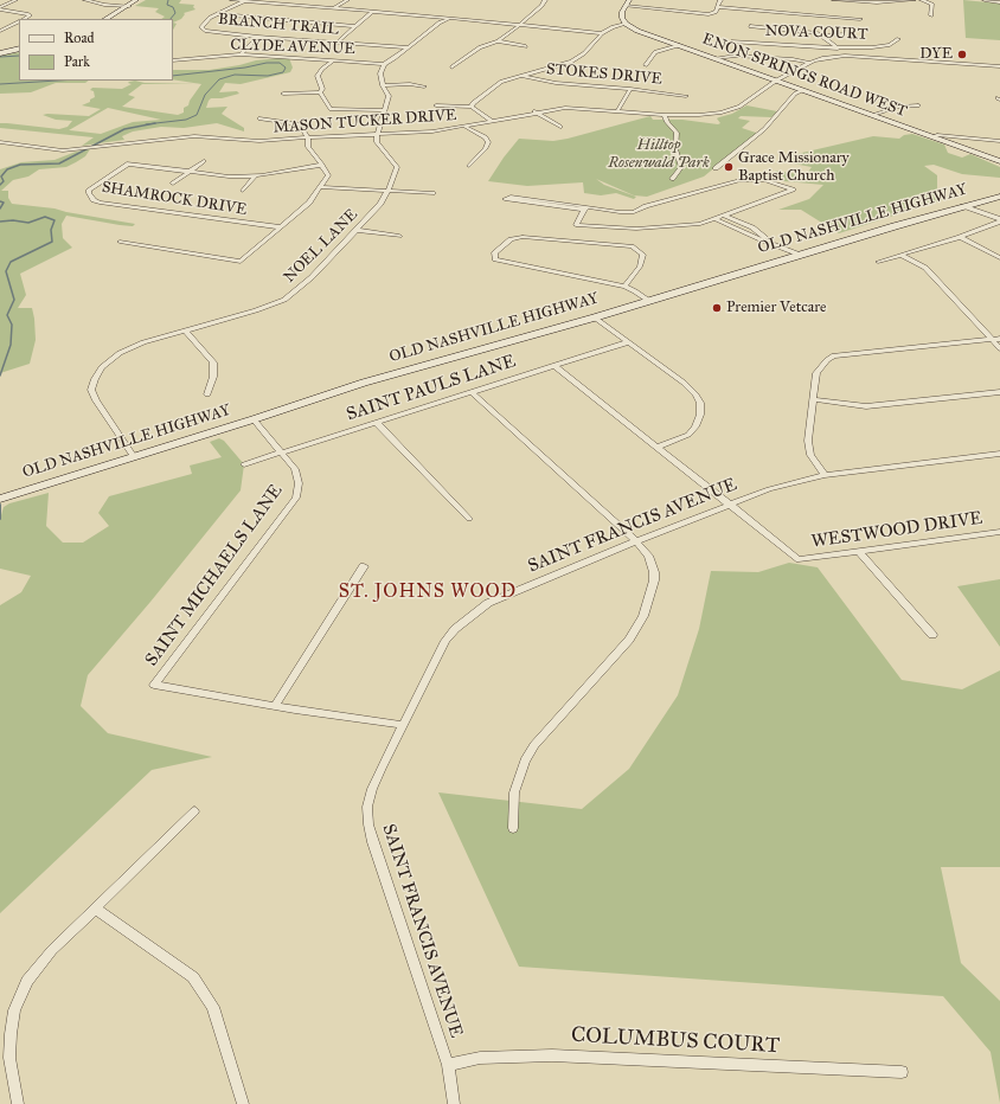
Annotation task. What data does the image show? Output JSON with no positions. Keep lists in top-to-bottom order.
{
  "streets": {
    "main road": ["ENON SPRINGS ROAD WEST", "OLD NASHVILLE HIGHWAY"],
    "street": [
      "BRANCH TRAIL",
      "NOVA COURT",
      "CLYDE AVENUE",
      "STOKES DRIVE",
      "MASON TUCKER DRIVE",
      "SHAMROCK DRIVE",
      "NOEL LANE",
      "SAINT PAULS LANE",
      "SAINT FRANCIS AVENUE",
      "WESTWOOD DRIVE",
      "SAINT MICHAELS LANE",
      "COLUMBUS COURT"
    ]
  },
  "crossings": [
    ["ENON SPRINGS ROAD WEST", "MASON TUCKER DRIVE"],
    ["MASON TUCKER DRIVE", "NOEL LANE"],
    ["OLD NASHVILLE HIGHWAY", "NOEL LANE"],
    ["OLD NASHVILLE HIGHWAY", "SAINT MICHAELS LANE"],
    ["SAINT PAULS LANE", "SAINT MICHAELS LANE"],
    ["SAINT FRANCIS AVENUE", "WESTWOOD DRIVE"],
    ["SAINT FRANCIS AVENUE", "SAINT MICHAELS LANE"],
    ["SAINT FRANCIS AVENUE", "COLUMBUS COURT"]
  ],
  "districts": ["ST. JOHNS WOOD"],
  "parks": ["Hilltop Rosenwald Park"],
  "places": ["DYE", "Grace Missionary Baptist Church", "Premier Vetcare"],
  "legend": ["Road", "Park"]
}
